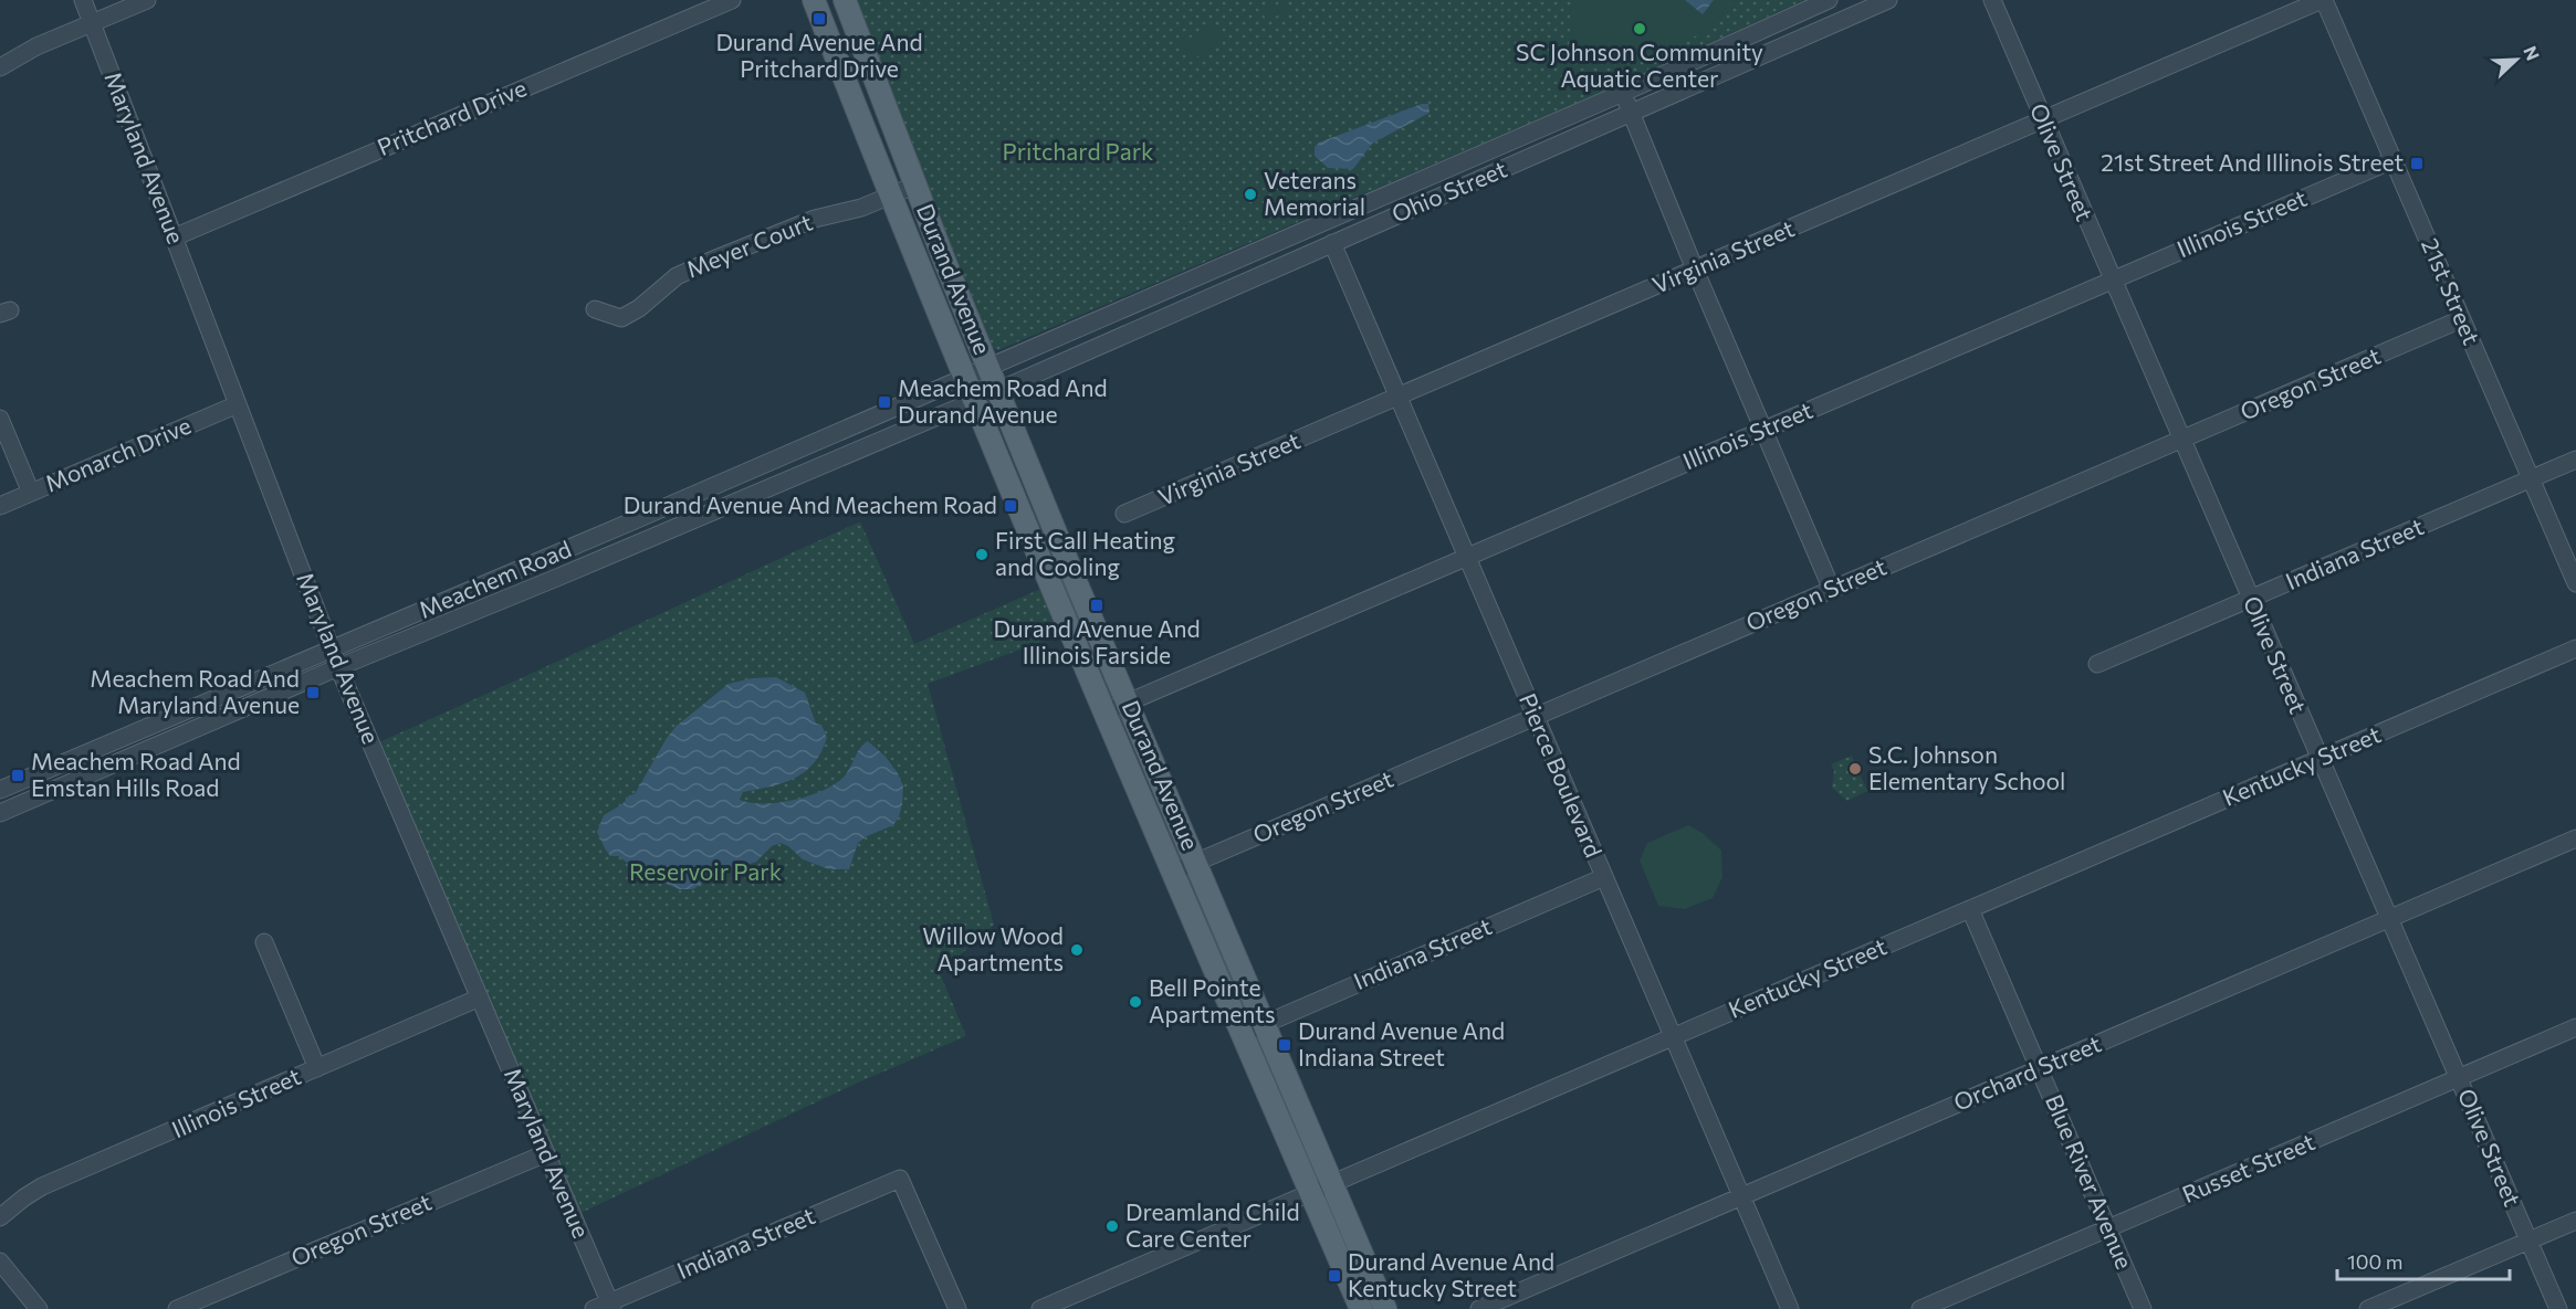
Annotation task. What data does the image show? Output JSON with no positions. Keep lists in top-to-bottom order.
{
  "streets": {
    "main road": ["Durand Avenue"],
    "street": [
      "Pritchard Drive",
      "Maryland Avenue",
      "Olive Street",
      "Ohio Street",
      "Illinois Street",
      "Meyer Court",
      "Virginia Street",
      "21st Street",
      "Oregon Street",
      "Monarch Drive",
      "Indiana Street",
      "Meachem Road",
      "Kentucky Street",
      "Pierce Boulevard",
      "Orchard Street",
      "Russet Street",
      "Blue River Avenue"
    ]
  },
  "crossings": [
    ["Pritchard Drive", "Maryland Avenue"],
    ["Maryland Avenue", "Illinois Street"],
    ["Maryland Avenue", "Oregon Street"],
    ["Maryland Avenue", "Monarch Drive"],
    ["Maryland Avenue", "Indiana Street"],
    ["Maryland Avenue", "Meachem Road"],
    ["Olive Street", "Illinois Street"],
    ["Olive Street", "Virginia Street"],
    ["Olive Street", "Oregon Street"],
    ["Olive Street", "Indiana Street"],
    ["Olive Street", "Kentucky Street"],
    ["Olive Street", "Orchard Street"],
    ["Olive Street", "Russet Street"],
    ["Ohio Street", "Durand Avenue"],
    ["Ohio Street", "Meachem Road"],
    ["Ohio Street", "Pierce Boulevard"],
    ["Illinois Street", "Durand Avenue"],
    ["Illinois Street", "21st Street"],
    ["Illinois Street", "Pierce Boulevard"],
    ["Meyer Court", "Durand Avenue"],
    ["Virginia Street", "21st Street"],
    ["Virginia Street", "Pierce Boulevard"],
    ["Durand Avenue", "Oregon Street"],
    ["Durand Avenue", "Indiana Street"],
    ["Durand Avenue", "Meachem Road"],
    ["Durand Avenue", "Kentucky Street"],
    ["21st Street", "Oregon Street"],
    ["21st Street", "Indiana Street"],
    ["Oregon Street", "Pierce Boulevard"],
    ["Indiana Street", "Pierce Boulevard"],
    ["Kentucky Street", "Pierce Boulevard"],
    ["Kentucky Street", "Blue River Avenue"],
    ["Pierce Boulevard", "Orchard Street"],
    ["Orchard Street", "Blue River Avenue"],
    ["Russet Street", "Blue River Avenue"]
  ],
  "parks": ["Pritchard Park", "Reservoir Park"],
  "places": {
    "transit": [
      "Durand Avenue And Pritchard Drive",
      "21st Street And Illinois Street",
      "Meachem Road And Durand Avenue",
      "Durand Avenue And Meachem Road",
      "Durand Avenue And Illinois Farside",
      "Meachem Road And Maryland Avenue",
      "Meachem Road And Emstan Hills Road",
      "Durand Avenue And Indiana Street",
      "Durand Avenue And Kentucky Street"
    ],
    "other": [
      "SC Johnson Community Aquatic Center",
      "Veterans Memorial",
      "First Call Heating and Cooling",
      "S.C. Johnson Elementary School",
      "Willow Wood Apartments",
      "Bell Pointe Apartments",
      "Dreamland Child Care Center"
    ]
  },
  "scale_bar": "100 m",
  "north": "top right"
}
